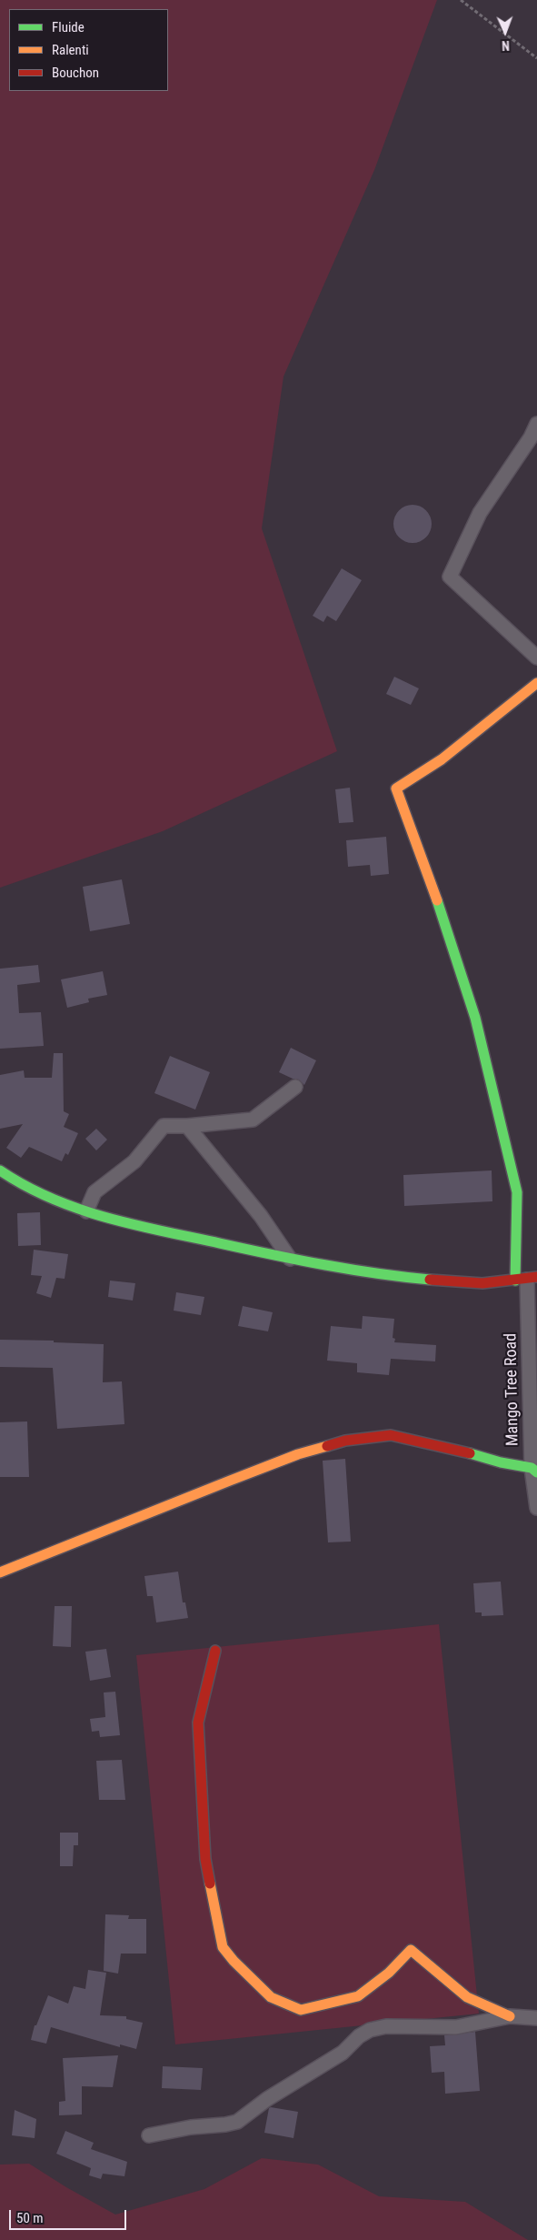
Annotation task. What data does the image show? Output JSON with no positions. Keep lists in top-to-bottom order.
{
  "streets": {
    "street": ["Mango Tree Road"]
  },
  "legend": ["Fluide", "Ralenti", "Bouchon"],
  "scale_bar": "50 m",
  "north": "bottom"
}
